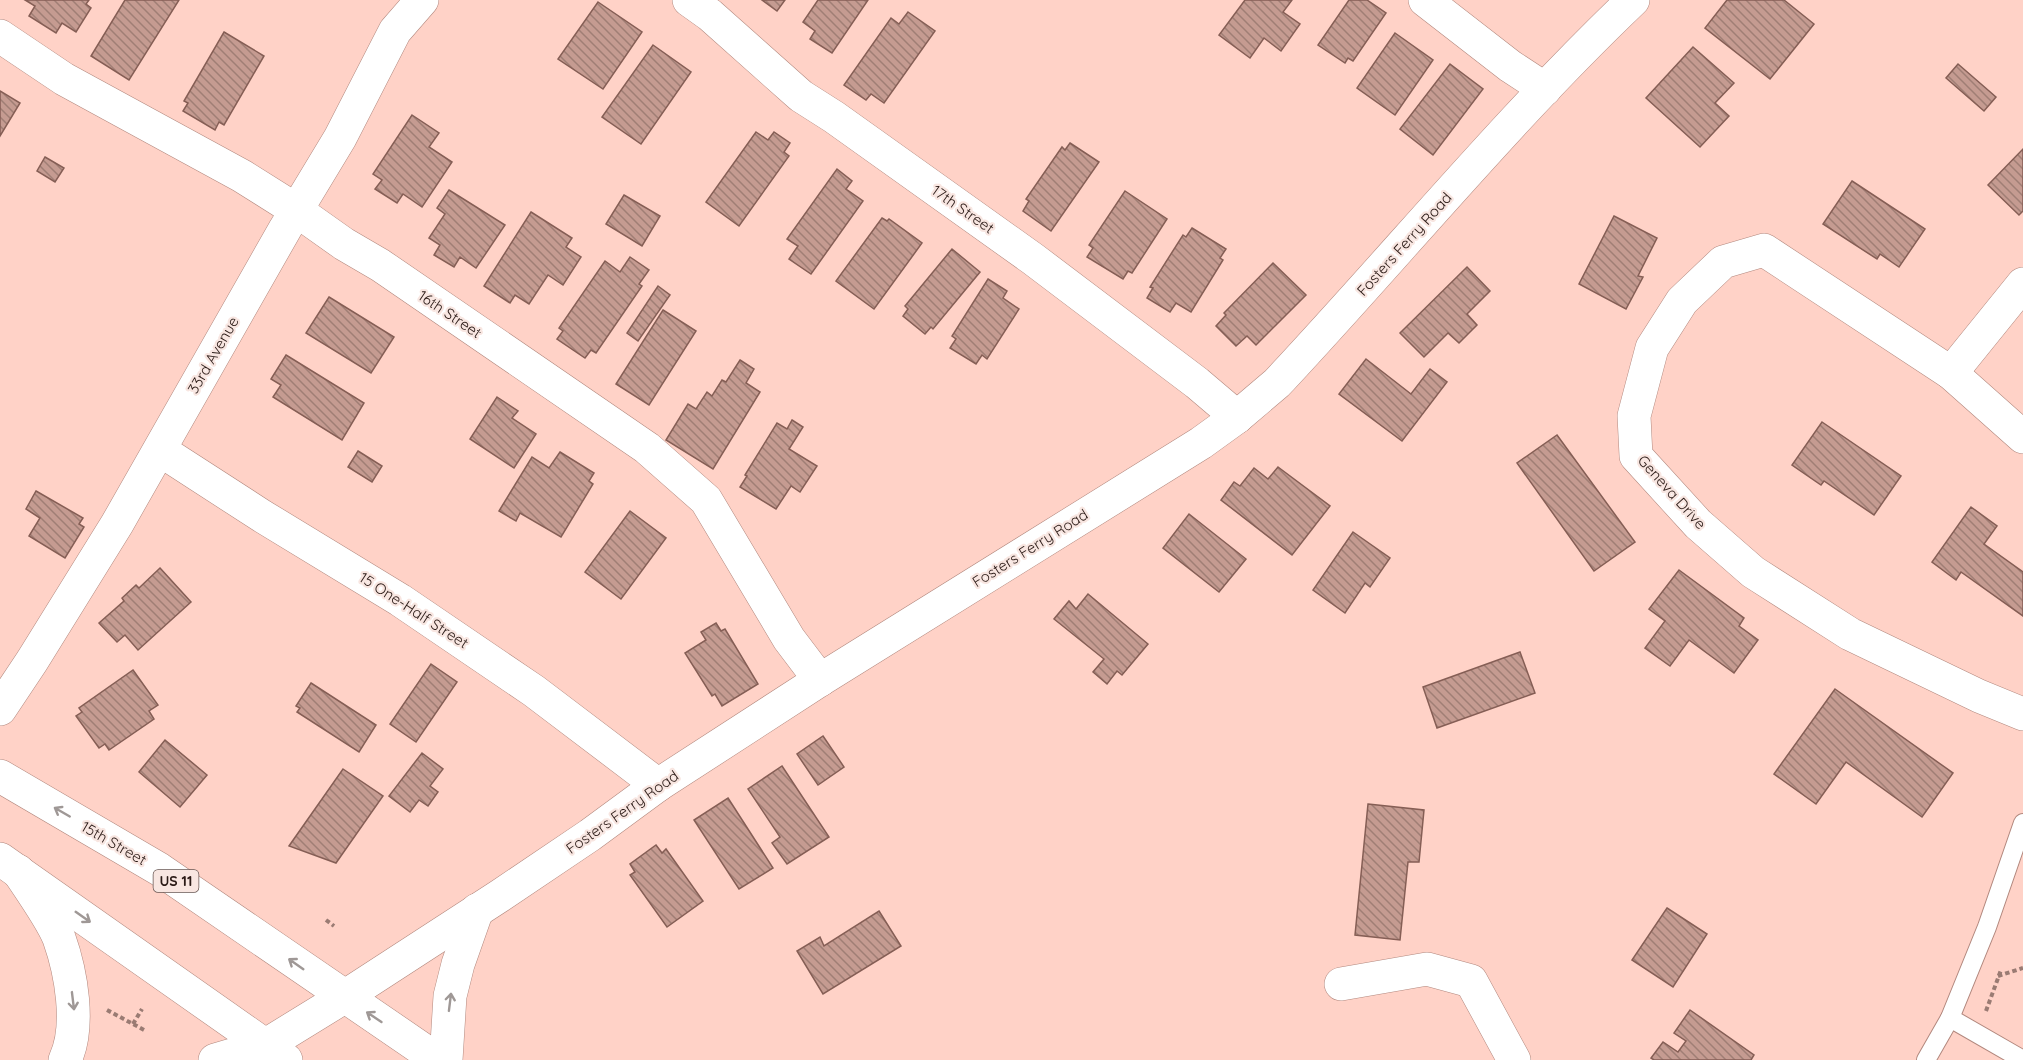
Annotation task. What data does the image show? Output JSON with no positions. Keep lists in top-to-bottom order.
{
  "streets": {
    "street": [
      "17th Street",
      "Fosters Ferry Road",
      "16th Street",
      "33rd Avenue",
      "Geneva Drive",
      "15 One-Half Street",
      "15th Street",
      "US 11"
    ]
  },
  "crossings": [
    ["17th Street", "Fosters Ferry Road"],
    ["Fosters Ferry Road", "16th Street"],
    ["Fosters Ferry Road", "15 One-Half Street"],
    ["Fosters Ferry Road", "15th Street"],
    ["Fosters Ferry Road", "US 11"],
    ["16th Street", "33rd Avenue"],
    ["33rd Avenue", "15 One-Half Street"],
    ["15th Street", "US 11"]
  ]
}
